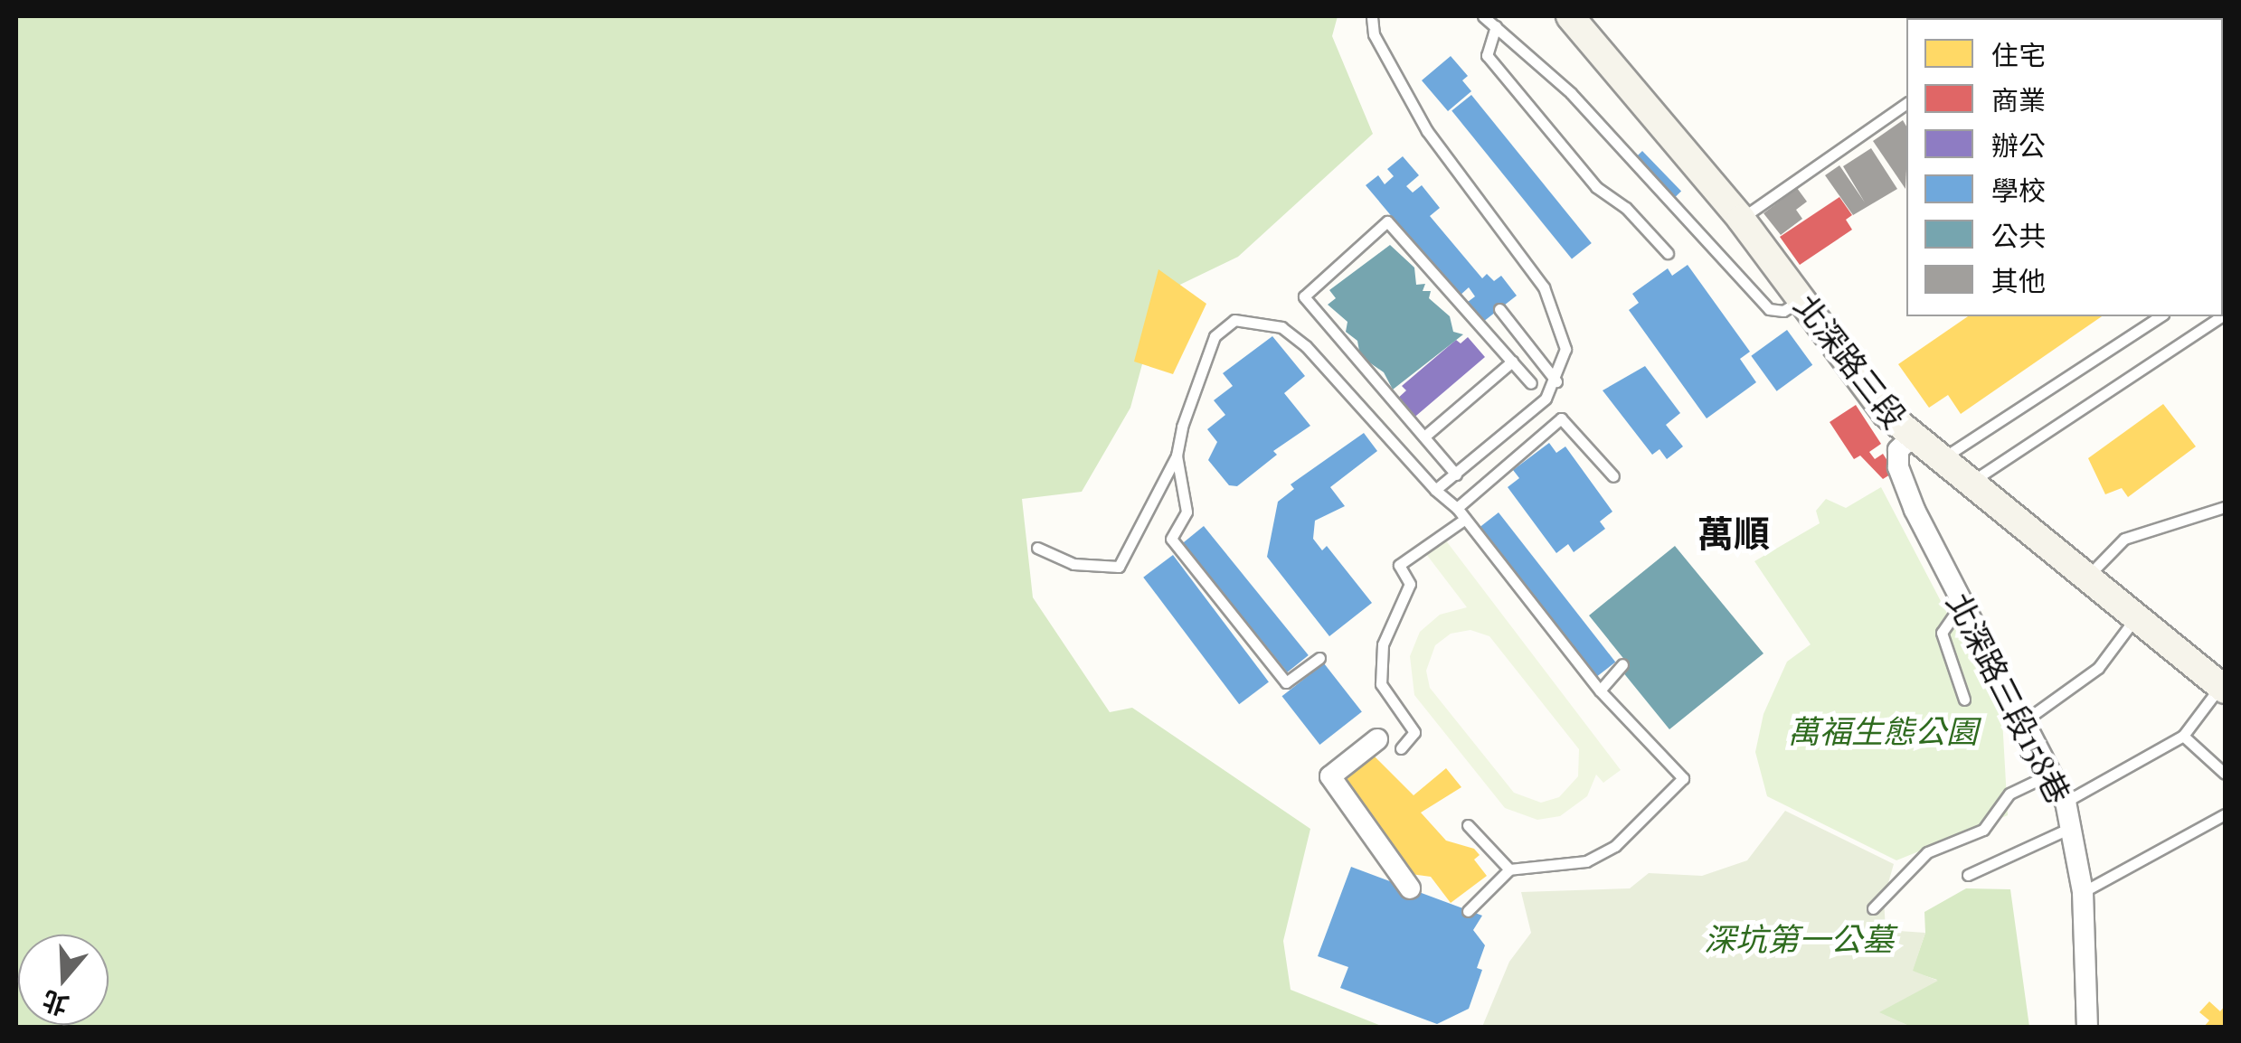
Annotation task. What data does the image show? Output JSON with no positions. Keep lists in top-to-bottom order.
{
  "streets": {
    "main road": ["北深路三段"],
    "street": ["北深路三段158巷"]
  },
  "crossings": [
    ["北深路三段", "北深路三段158巷"]
  ],
  "districts": ["萬順"],
  "parks": ["萬福生態公園", "深坑第一公墓"],
  "legend": [
    "住宅",
    "商業",
    "辦公",
    "學校",
    "公共",
    "其他"
  ],
  "north": "bottom"
}
